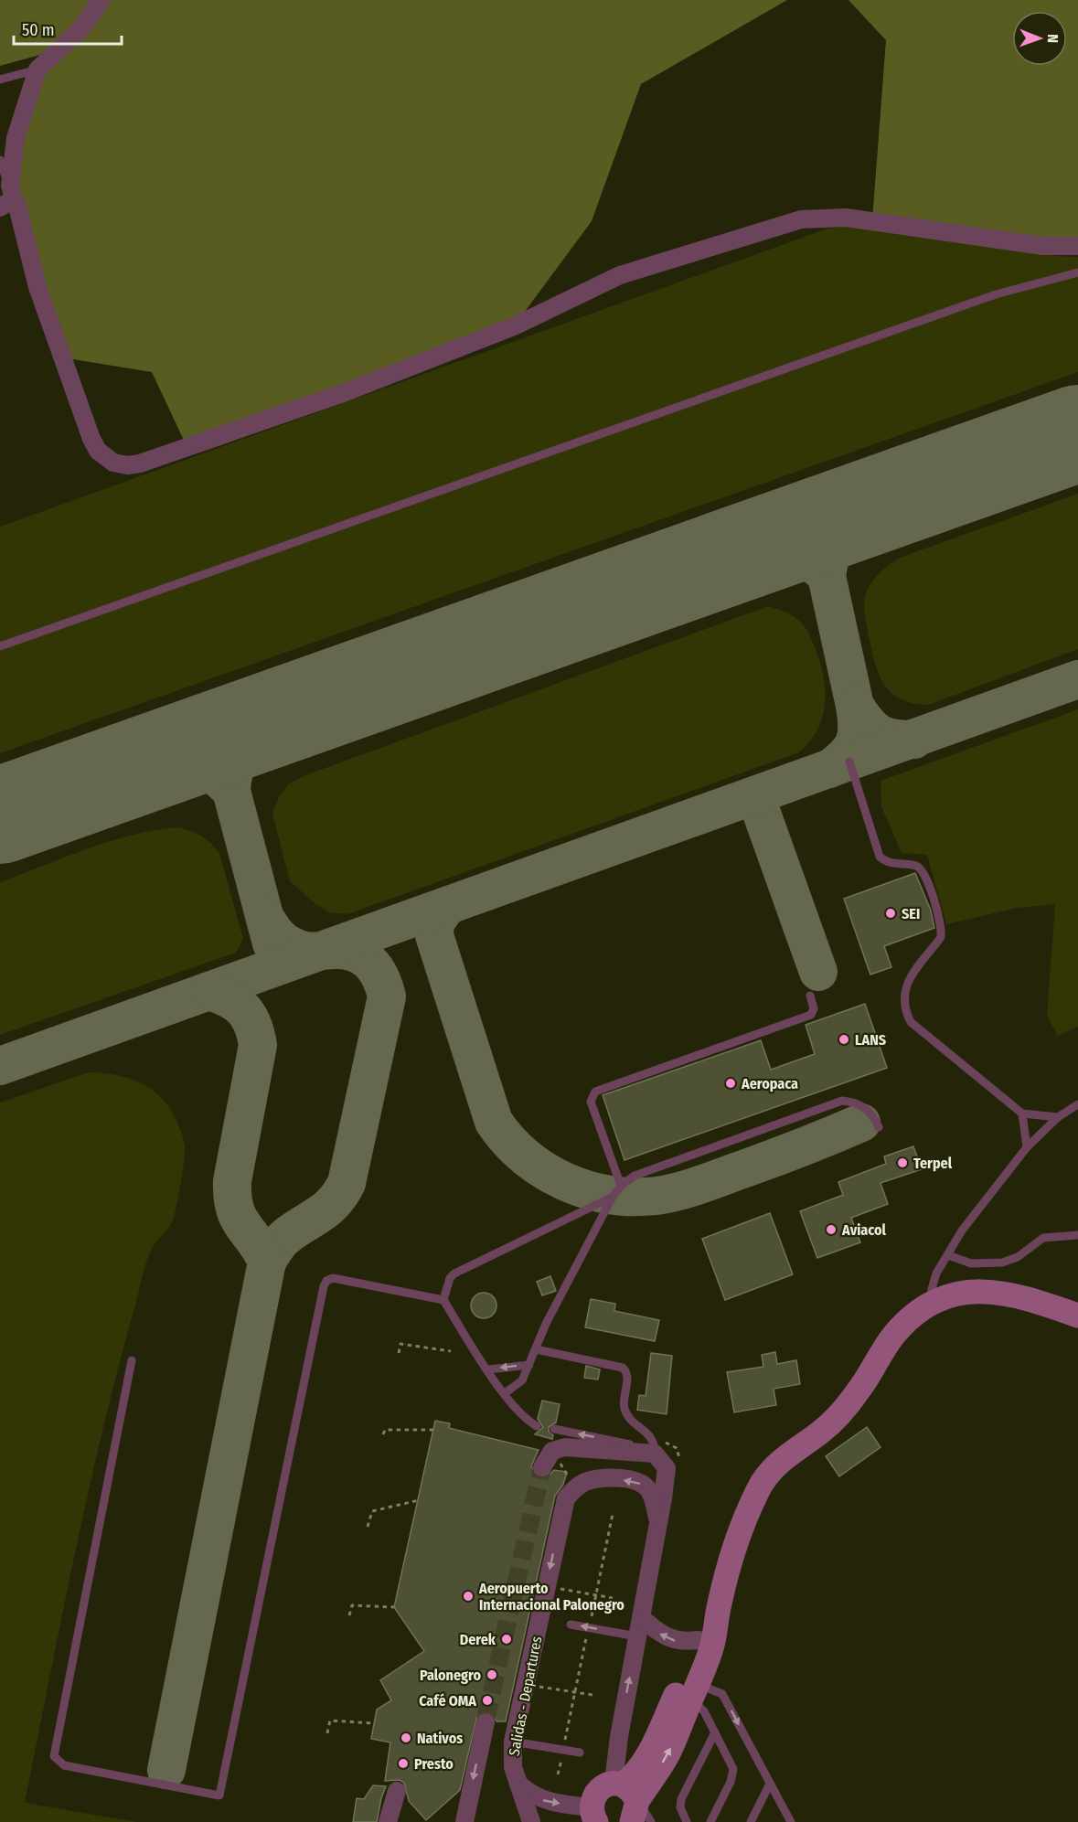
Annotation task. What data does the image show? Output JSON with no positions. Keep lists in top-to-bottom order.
{
  "streets": {
    "street": ["Salidas - Departures"]
  },
  "places": [
    "SEI",
    "LANS",
    "Aeropaca",
    "Terpel",
    "Aviacol",
    "Aeropuerto Internacional Palonegro",
    "Derek",
    "Palonegro",
    "Café OMA",
    "Nativos",
    "Presto"
  ],
  "scale_bar": "50 m",
  "north": "right"
}
